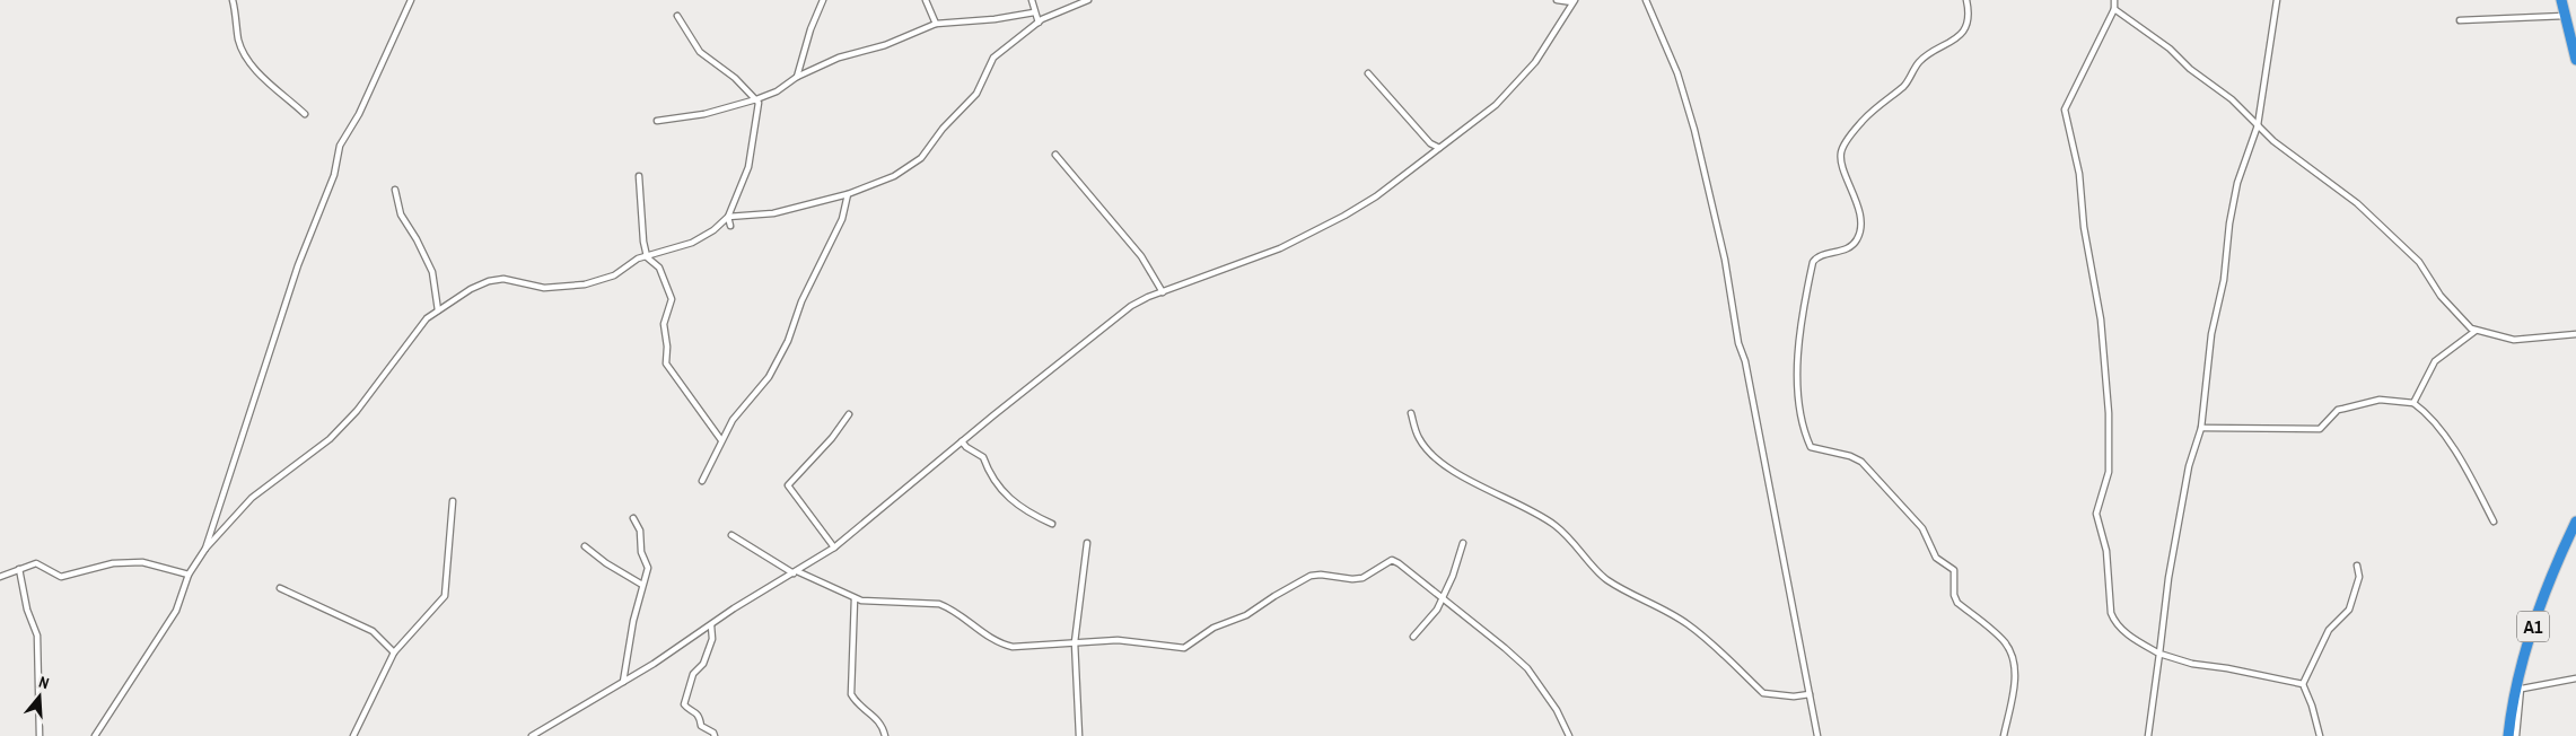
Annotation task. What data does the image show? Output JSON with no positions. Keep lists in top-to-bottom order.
{
  "streets": {
    "highway": ["A1"]
  },
  "north": "top"
}
